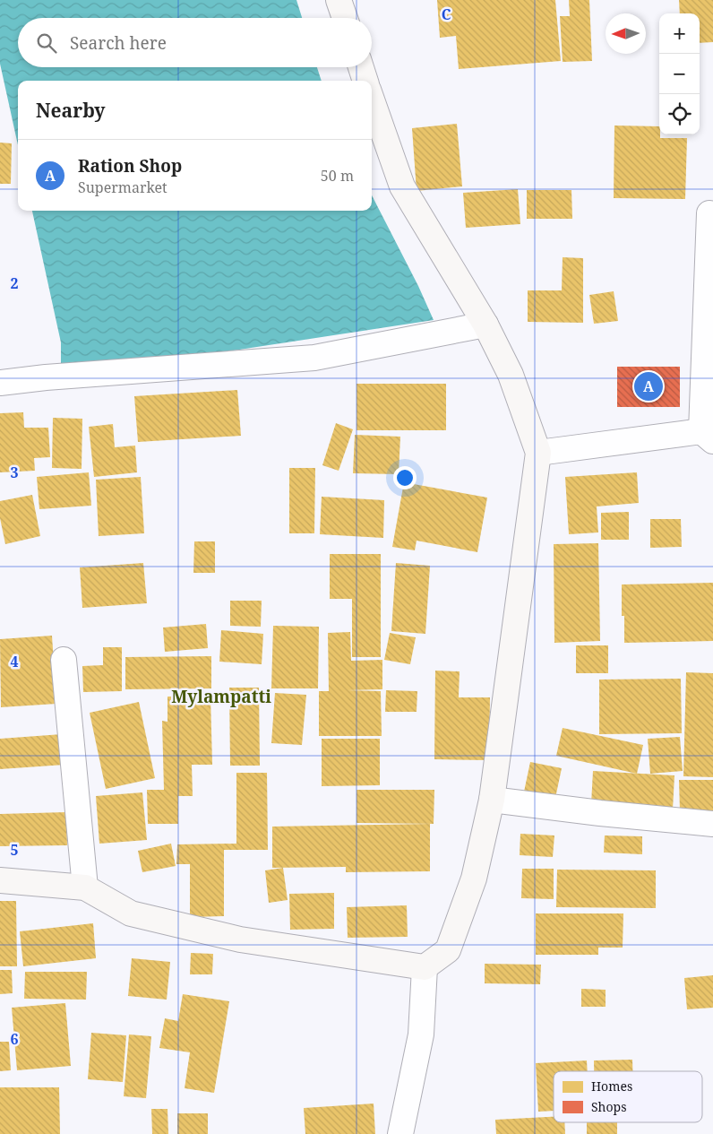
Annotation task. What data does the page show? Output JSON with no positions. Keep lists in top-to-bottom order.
{
  "districts": ["Mylampatti"],
  "legend": ["Homes", "Shops"],
  "north": "left",
  "page": {
    "map_buttons": ["+", "−"],
    "search": "Search here",
    "heading": "Nearby",
    "list": [
      {
        "mark": "A",
        "name": "Ration Shop",
        "note": "Supermarket",
        "value": "50 m"
      }
    ],
    "pins": "A"
  },
  "grid": {
    "columns": ["C"],
    "rows": [
      "2",
      "3",
      "4",
      "5",
      "6"
    ]
  }
}
